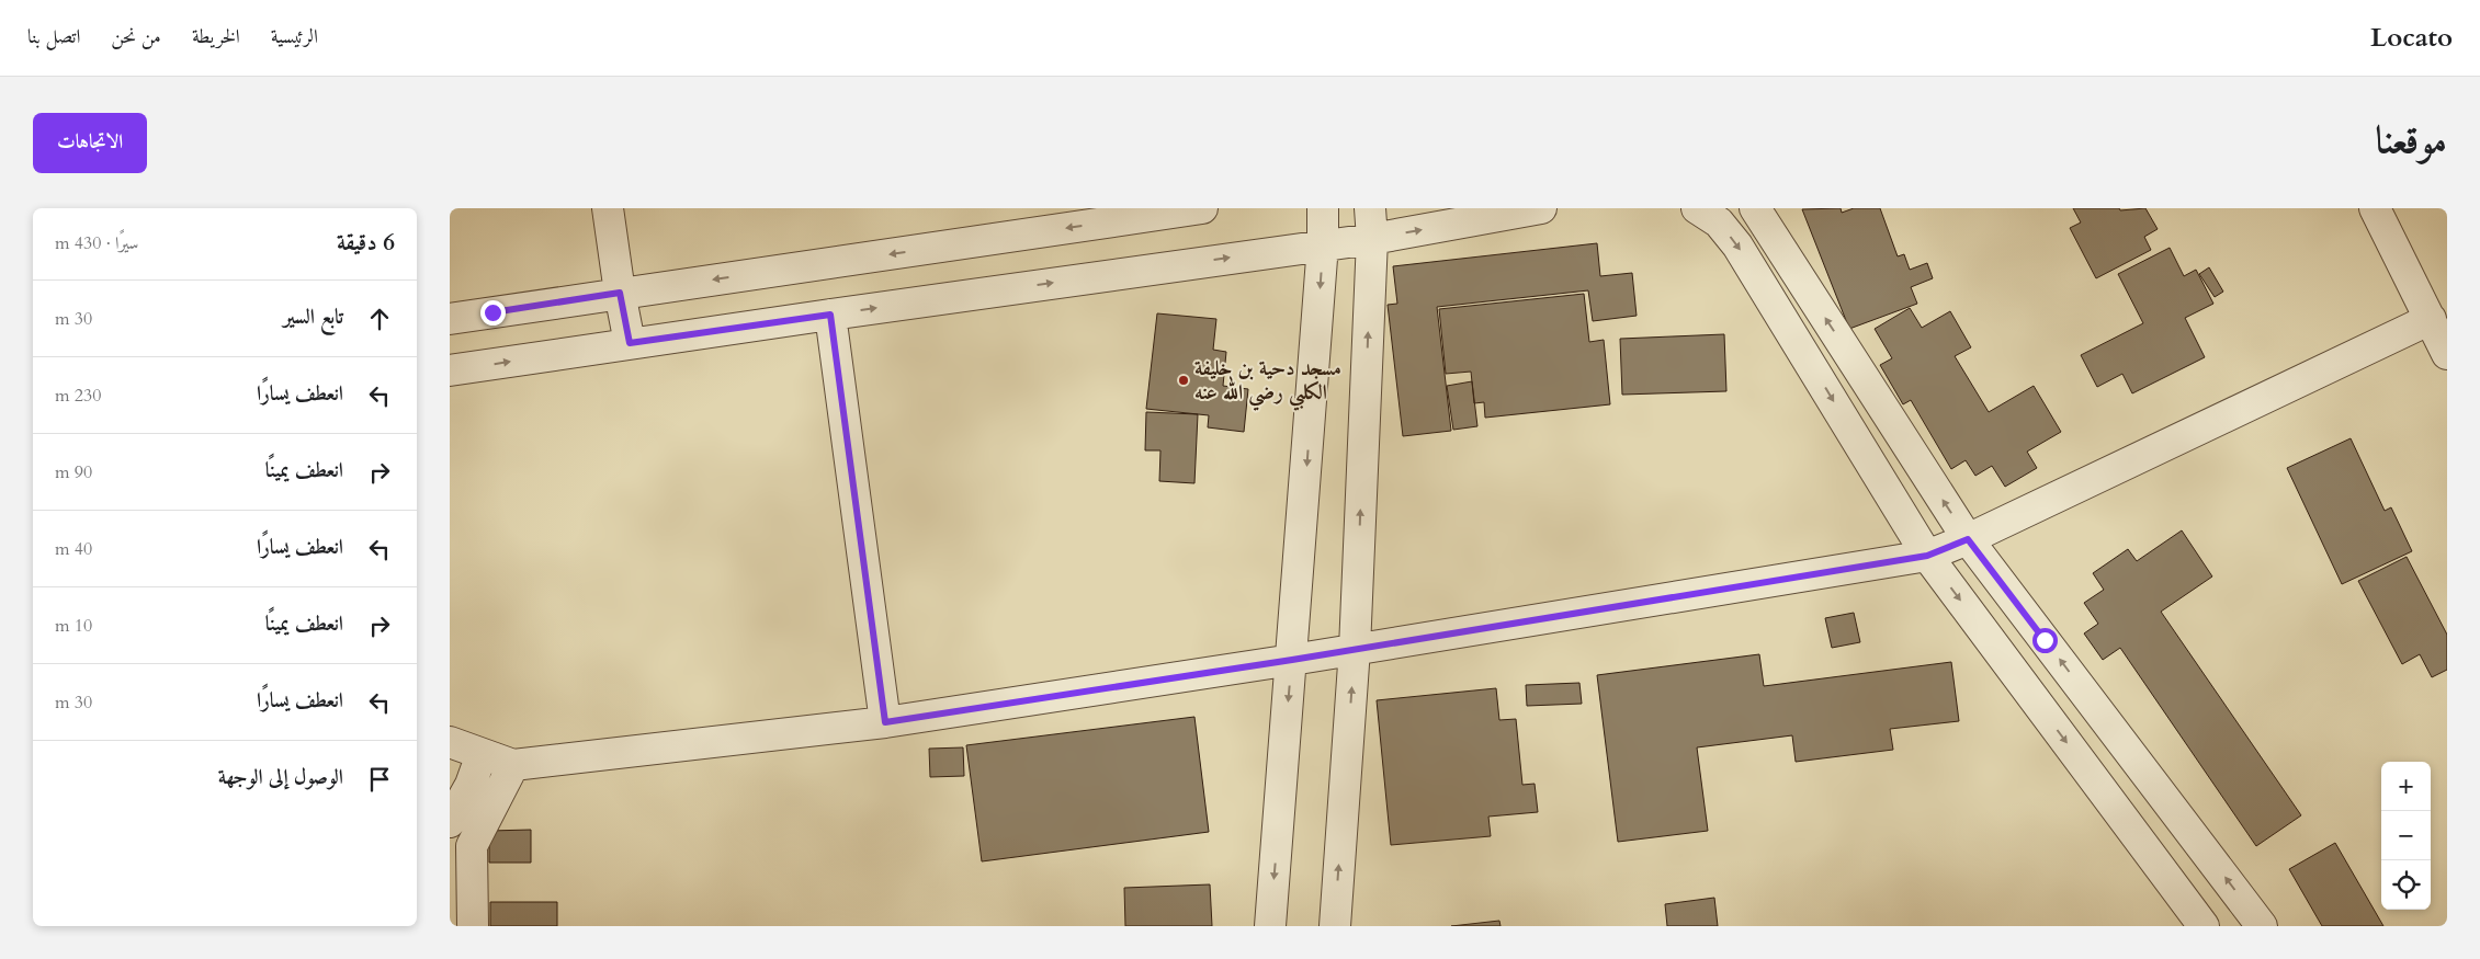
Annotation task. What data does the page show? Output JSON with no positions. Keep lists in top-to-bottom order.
{
  "places": ["مسجد دحية بن خليفة الكلبي رضي الله عنه"],
  "page": {
    "header": "Locato",
    "nav": [
      "الرئيسية",
      "الخريطة",
      "من نحن",
      "اتصل بنا"
    ],
    "title": "موقعنا",
    "buttons": "الاتجاهات",
    "heading": ["6 دقيقة", "سيرًا · 430 m"],
    "list": [
      ["تابع السير", "30 m"],
      ["انعطف يسارًا", "230 m"],
      ["انعطف يمينًا", "90 m"],
      ["انعطف يسارًا", "40 m"],
      ["انعطف يمينًا", "10 m"],
      ["انعطف يسارًا", "30 m"],
      "الوصول إلى الوجهة"
    ],
    "map_buttons": ["+", "−"]
  }
}
